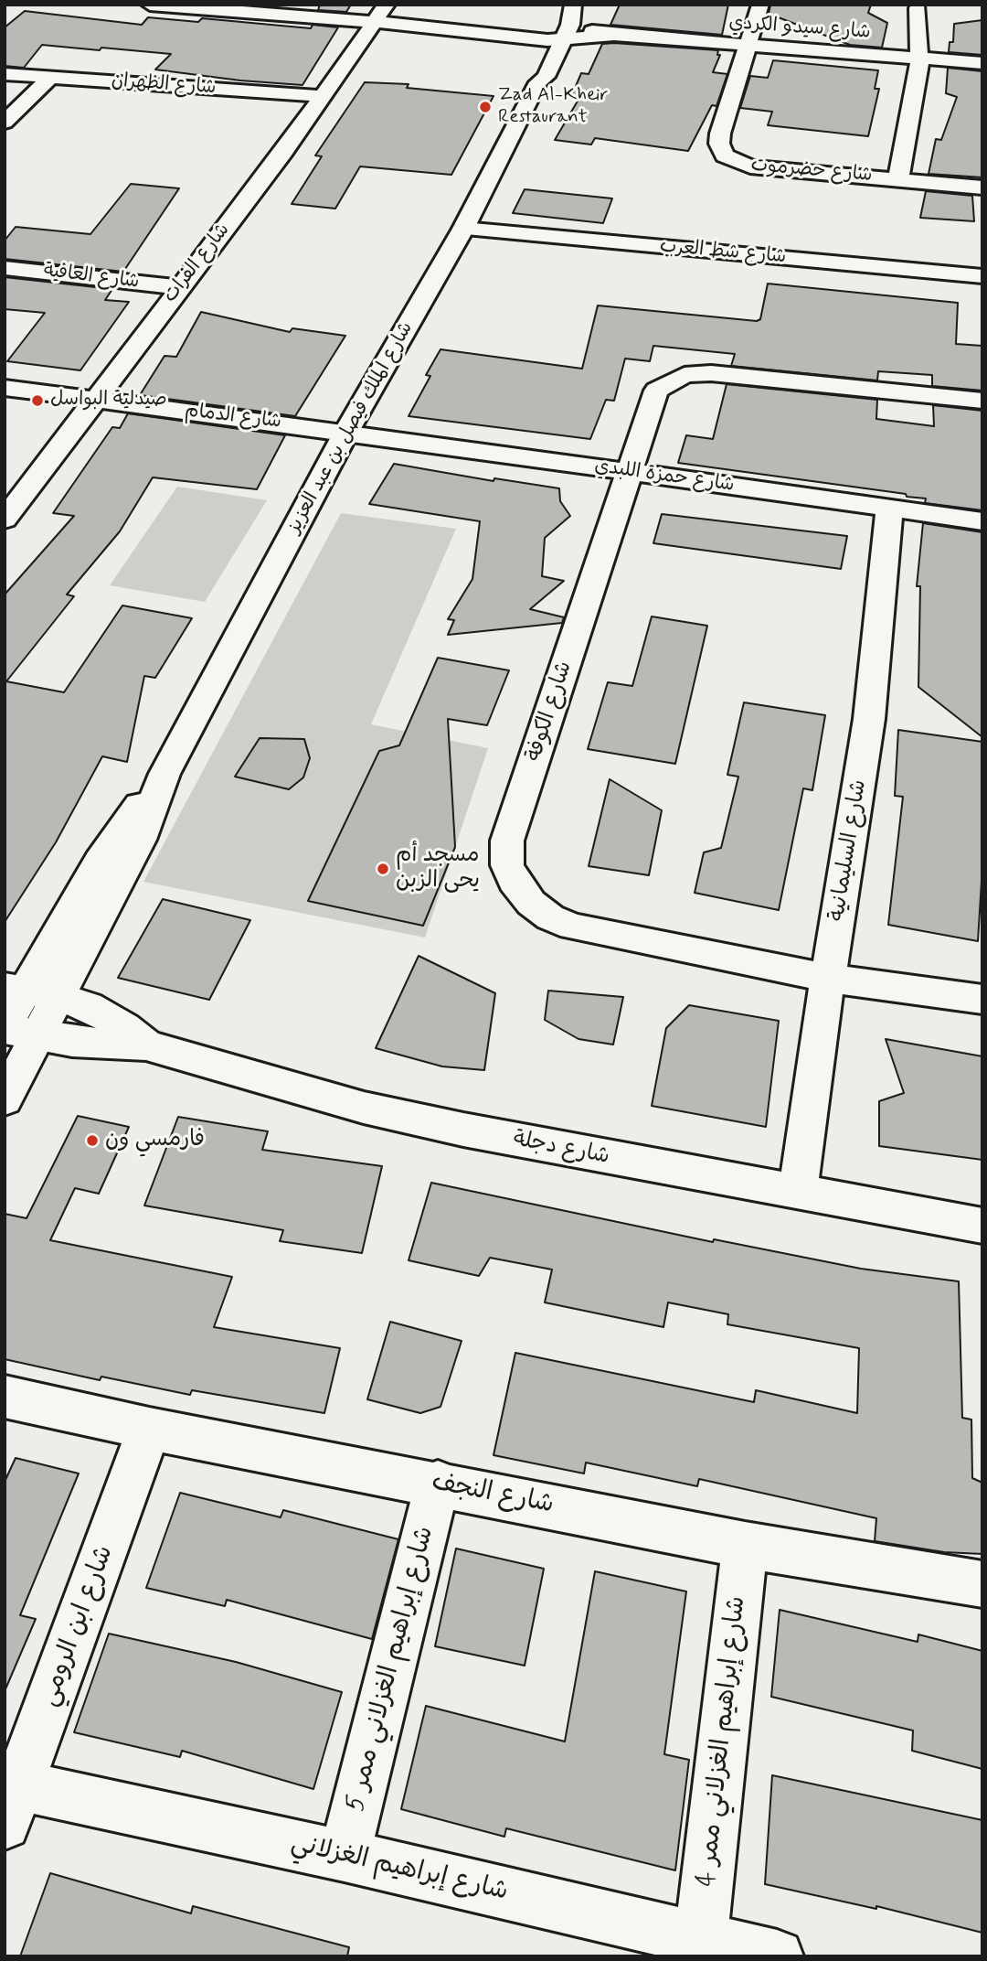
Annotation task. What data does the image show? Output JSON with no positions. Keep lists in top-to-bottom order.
{
  "streets": {
    "street": [
      "شارع سيدو الكردي",
      "شارع الظهران",
      "شارع حضرموت",
      "شارع شط العرب",
      "شارع الفرات",
      "شارع العافية",
      "شارع الدمام",
      "شارع الملك فيصل بن عبد العزيز",
      "شارع حمزة اللبدي",
      "شارع الكوفة",
      "شارع السليمانية",
      "شارع دجلة",
      "شارع النجف",
      "شارع ابن الرومي",
      "شارع إبراهيم الغزلاني ممر 5",
      "شارع إبراهيم الغزلاني ممر 4",
      "شارع إبراهيم الغزلاني"
    ]
  },
  "crossings": [
    ["شارع سيدو الكردي", "شارع حضرموت"],
    ["شارع سيدو الكردي", "شارع الفرات"],
    ["شارع سيدو الكردي", "شارع الملك فيصل بن عبد العزيز"],
    ["شارع الظهران", "شارع الفرات"],
    ["شارع شط العرب", "شارع الملك فيصل بن عبد العزيز"],
    ["شارع الفرات", "شارع العافية"],
    ["شارع الفرات", "شارع الدمام"],
    ["شارع الدمام", "شارع الملك فيصل بن عبد العزيز"],
    ["شارع الدمام", "شارع حمزة اللبدي"],
    ["شارع الملك فيصل بن عبد العزيز", "شارع حمزة اللبدي"],
    ["شارع الملك فيصل بن عبد العزيز", "شارع دجلة"],
    ["شارع حمزة اللبدي", "شارع الكوفة"],
    ["شارع حمزة اللبدي", "شارع السليمانية"],
    ["شارع الكوفة", "شارع السليمانية"],
    ["شارع السليمانية", "شارع دجلة"],
    ["شارع النجف", "شارع ابن الرومي"],
    ["شارع النجف", "شارع إبراهيم الغزلاني ممر 5"],
    ["شارع النجف", "شارع إبراهيم الغزلاني ممر 4"],
    ["شارع ابن الرومي", "شارع إبراهيم الغزلاني"],
    ["شارع إبراهيم الغزلاني ممر 5", "شارع إبراهيم الغزلاني"],
    ["شارع إبراهيم الغزلاني ممر 4", "شارع إبراهيم الغزلاني"]
  ],
  "places": [
    "Zad Al-Kheir Restaurant",
    "صيدلية البواسل",
    "مسجد أم يحى الزبن",
    "فارمسي ون"
  ]
}
